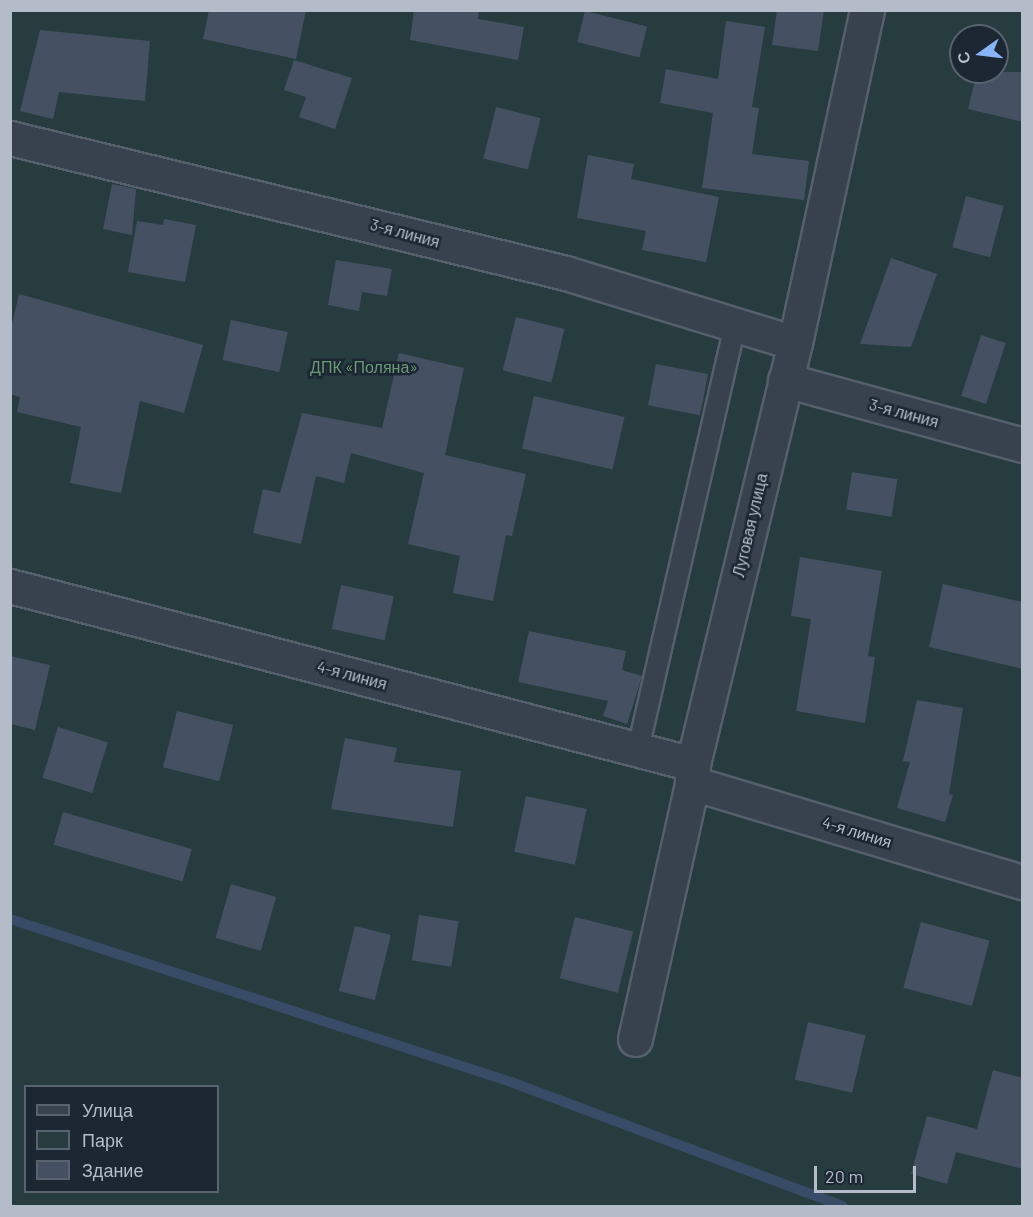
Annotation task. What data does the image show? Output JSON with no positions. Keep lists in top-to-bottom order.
{
  "streets": {
    "street": ["3-я линия", "Луговая улица", "4-я линия"]
  },
  "crossings": [
    ["3-я линия", "Луговая улица"],
    ["Луговая улица", "4-я линия"]
  ],
  "parks": ["ДПК «Поляна»"],
  "legend": ["Улица", "Парк", "Здание"],
  "scale_bar": "20 m",
  "north": "left"
}
